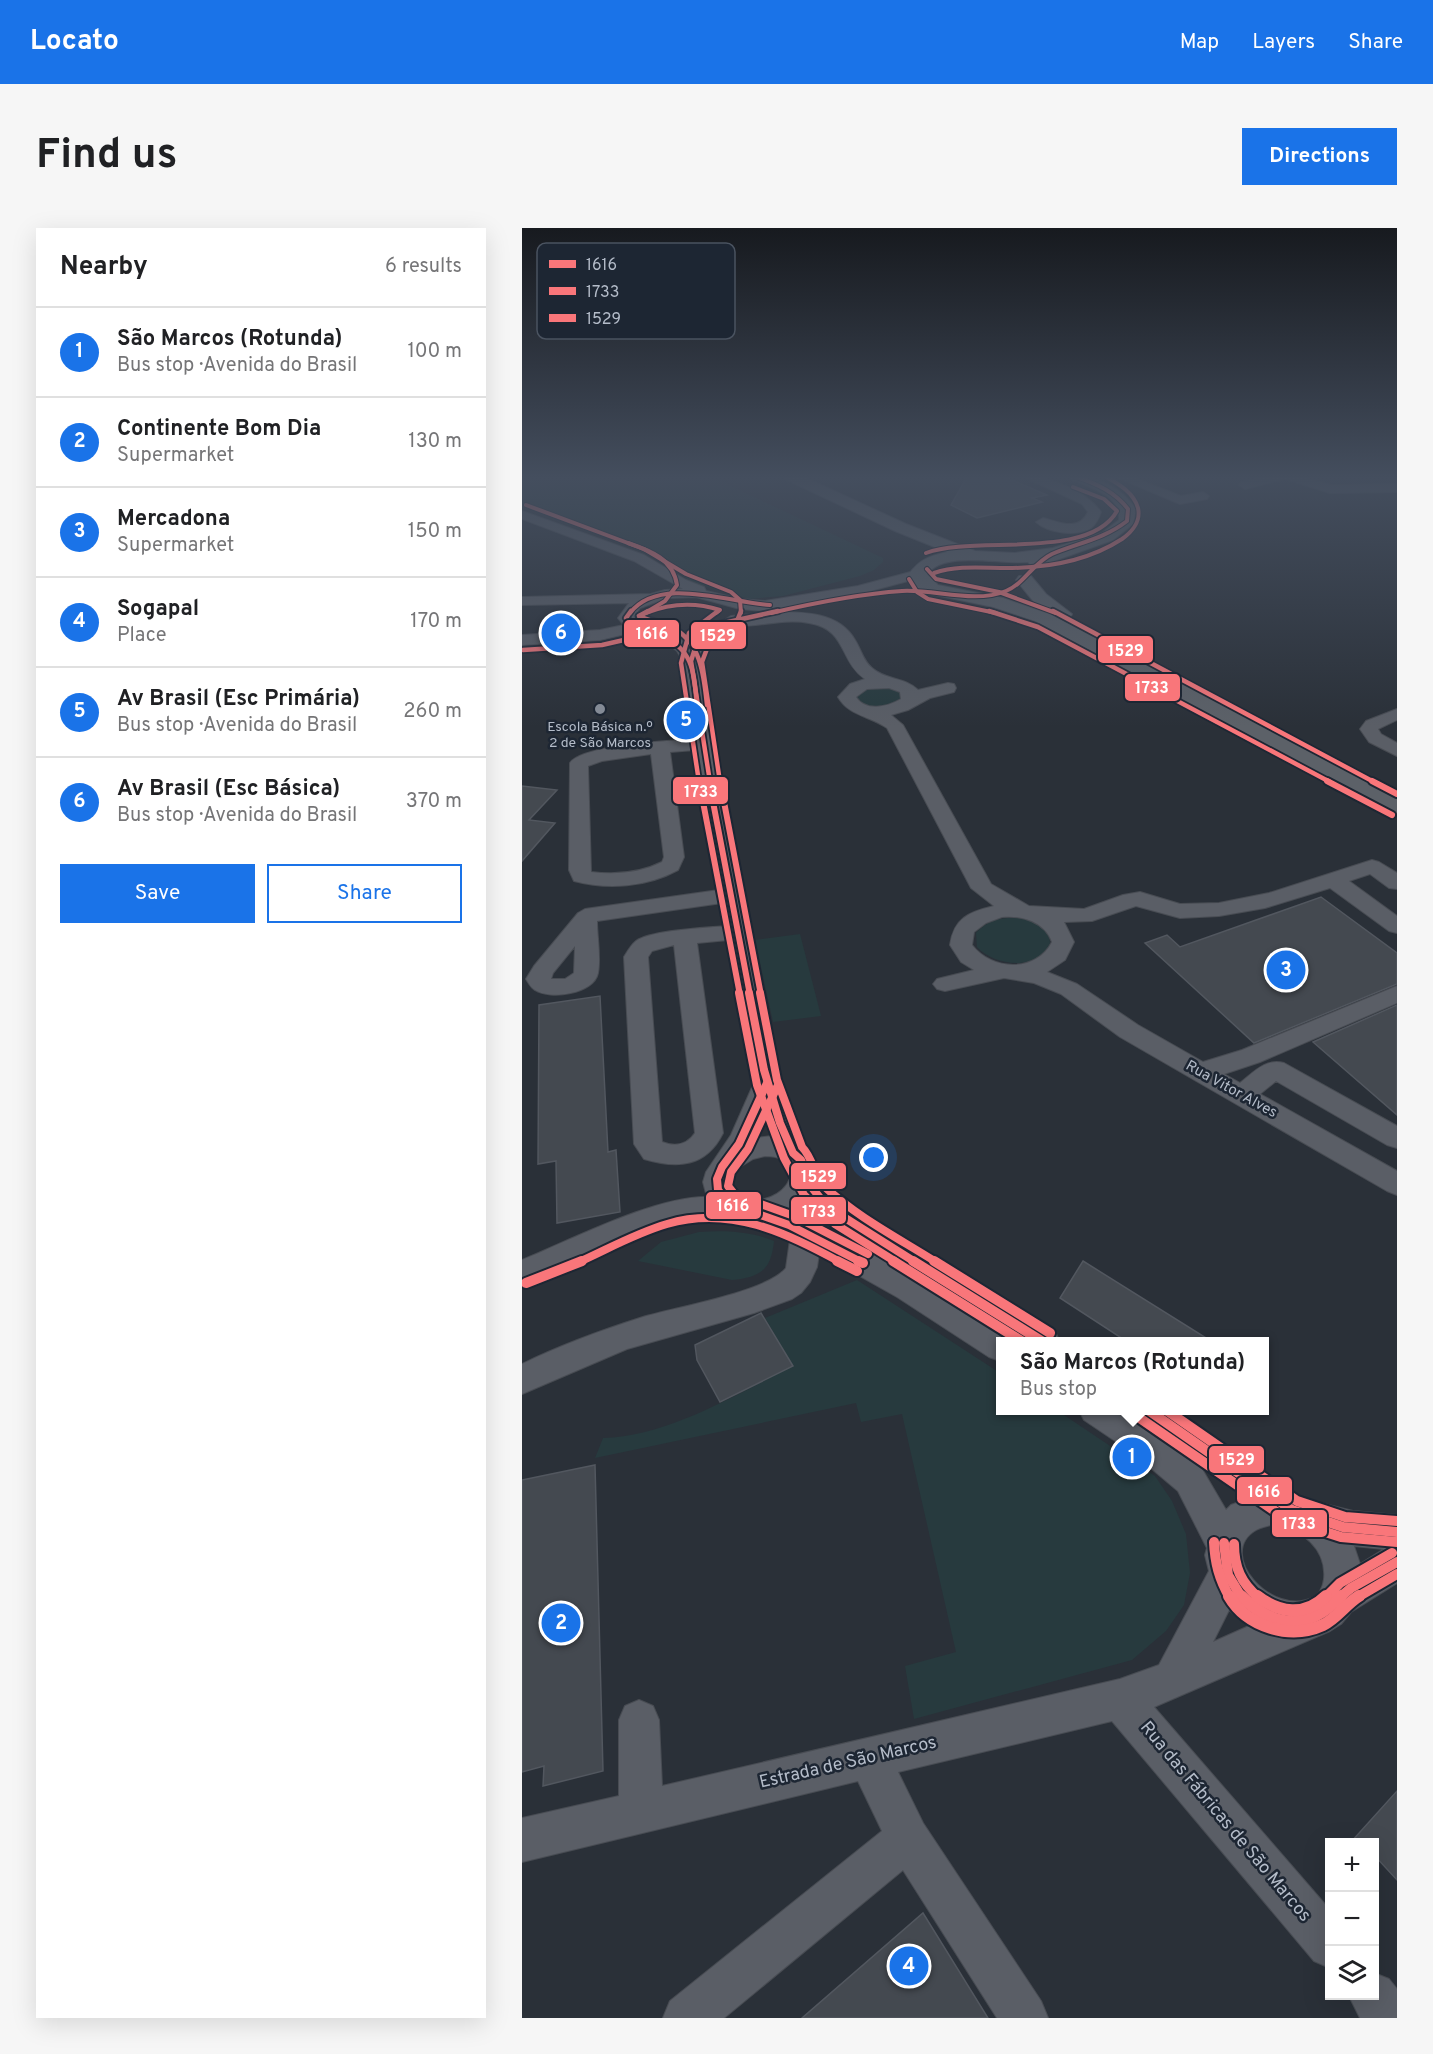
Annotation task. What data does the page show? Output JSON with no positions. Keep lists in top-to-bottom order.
{
  "streets": {
    "street": ["Rua Vitor Alves", "Estrada de São Marcos", "Rua das Fábricas de São Marcos"]
  },
  "crossings": [
    ["Estrada de São Marcos", "Rua das Fábricas de São Marcos"]
  ],
  "places": ["Escola Básica n.º 2 de São Marcos"],
  "lines": ["transit line 1616", "transit line 1733", "transit line 1529"],
  "legend": ["1616", "1733", "1529"],
  "page": {
    "header": "Locato",
    "nav": ["Map", "Layers", "Share"],
    "buttons": [
      "Directions",
      ["Save", "Share"]
    ],
    "title": "Find us",
    "heading": ["Nearby", "6 results"],
    "list": [
      {
        "mark": "1",
        "name": "São Marcos (Rotunda)",
        "note": "Bus stop · Avenida do Brasil",
        "value": "100 m"
      },
      {
        "mark": "2",
        "name": "Continente Bom Dia",
        "note": "Supermarket",
        "value": "130 m"
      },
      {
        "mark": "3",
        "name": "Mercadona",
        "note": "Supermarket",
        "value": "150 m"
      },
      {
        "mark": "4",
        "name": "Sogapal",
        "note": "Place",
        "value": "170 m"
      },
      {
        "mark": "5",
        "name": "Av Brasil (Esc Primária)",
        "note": "Bus stop · Avenida do Brasil",
        "value": "260 m"
      },
      {
        "mark": "6",
        "name": "Av Brasil (Esc Básica)",
        "note": "Bus stop · Avenida do Brasil",
        "value": "370 m"
      }
    ],
    "pins": [
      "6",
      "5",
      "3",
      "1",
      "2",
      "4"
    ],
    "popup": ["São Marcos (Rotunda)", "Bus stop"],
    "map_buttons": ["+", "−"]
  }
}
